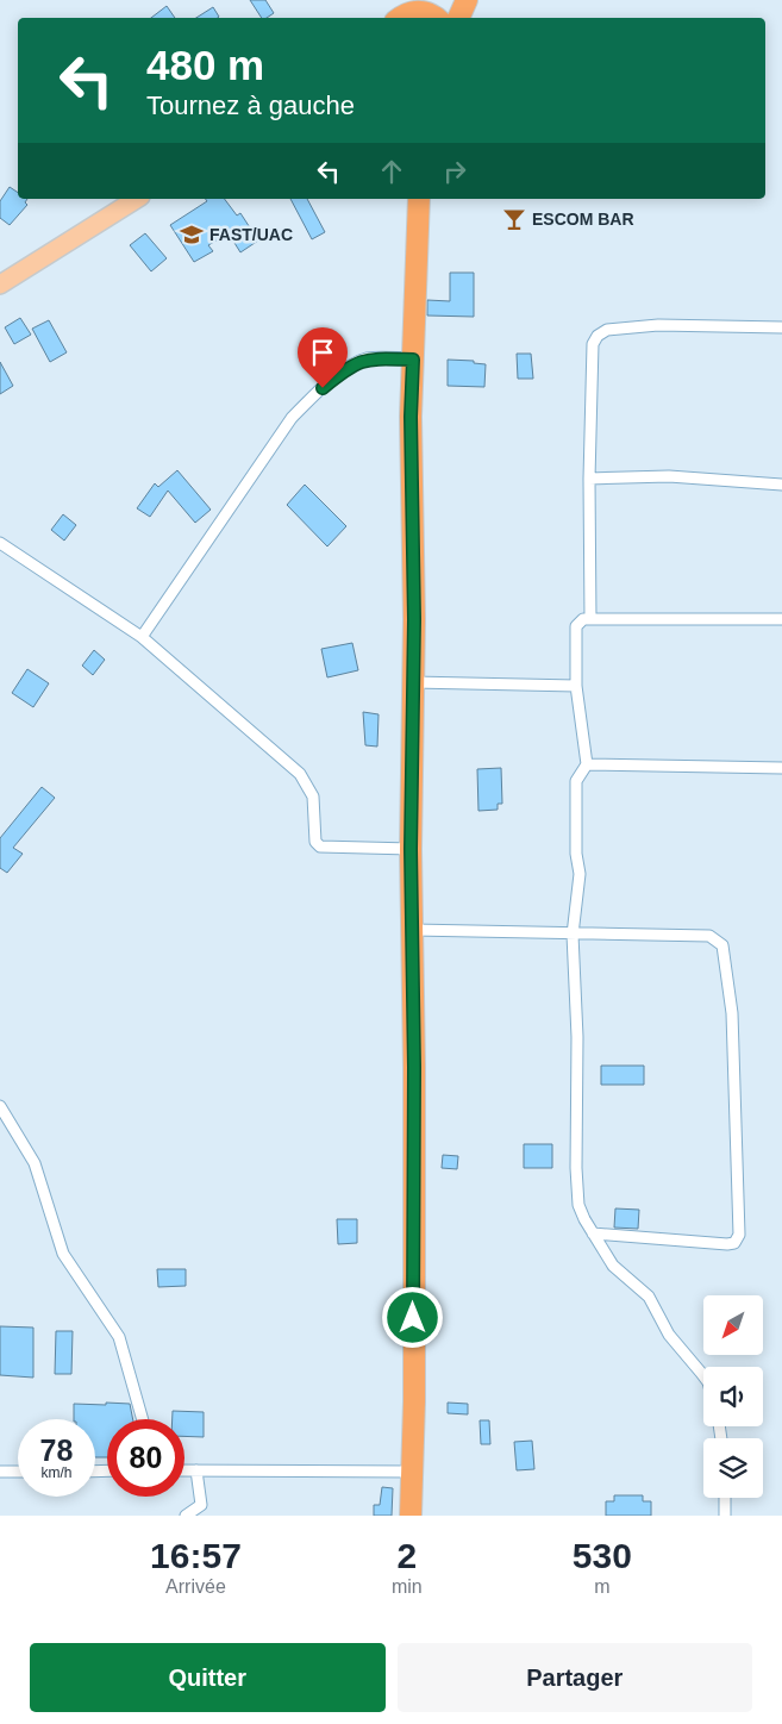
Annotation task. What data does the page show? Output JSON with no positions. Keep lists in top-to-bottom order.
{
  "places": {
    "bar": ["ESCOM BAR"],
    "school or university": ["FAST/UAC"]
  },
  "north": "bottom left",
  "page": {
    "turn": ["480 m", "Tournez à gauche"],
    "speed": "78 km/h",
    "limit": "80",
    "eta": [
      "16:57",
      "Arrivée",
      "2",
      "min",
      "530",
      "m"
    ],
    "buttons": ["Quitter", "Partager"]
  }
}
